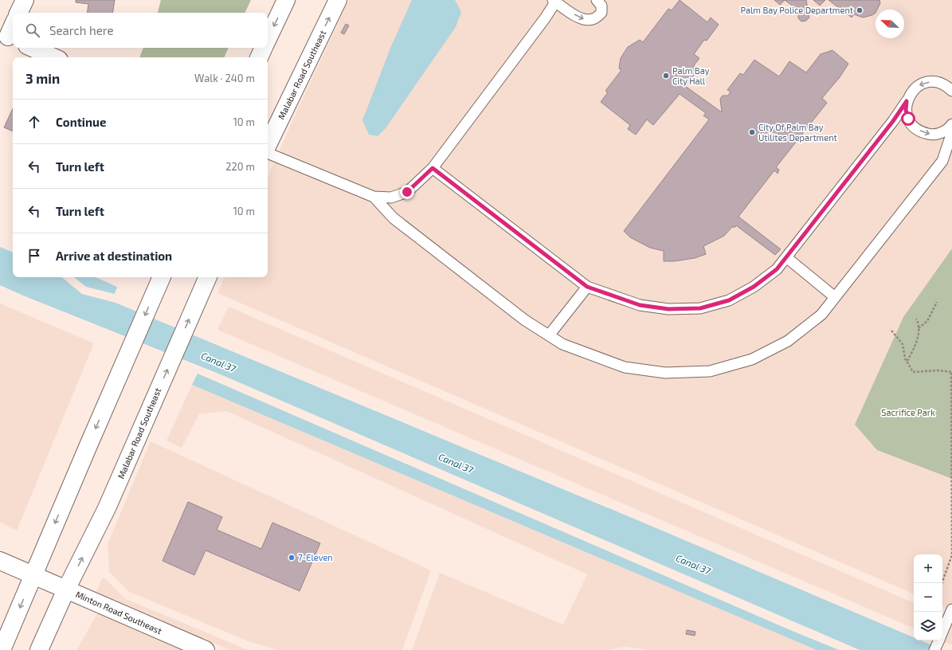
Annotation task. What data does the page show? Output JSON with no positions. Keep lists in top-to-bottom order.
{
  "streets": {
    "main road": ["Malabar Road Southeast", "Minton Road Southeast"]
  },
  "crossings": [
    ["Malabar Road Southeast", "Minton Road Southeast"]
  ],
  "water": ["Canal 37"],
  "parks": ["Sacrifice Park"],
  "places": [
    "Palm Bay Police Department",
    "Palm Bay City Hall",
    "City Of Palm Bay Utilites Department",
    "7-Eleven"
  ],
  "north": "top left",
  "page": {
    "search": "Search here",
    "heading": ["3 min", "Walk · 240 m"],
    "list": [
      ["Continue", "10 m"],
      ["Turn left", "220 m"],
      ["Turn left", "10 m"],
      "Arrive at destination"
    ],
    "map_buttons": ["+", "−"]
  }
}
